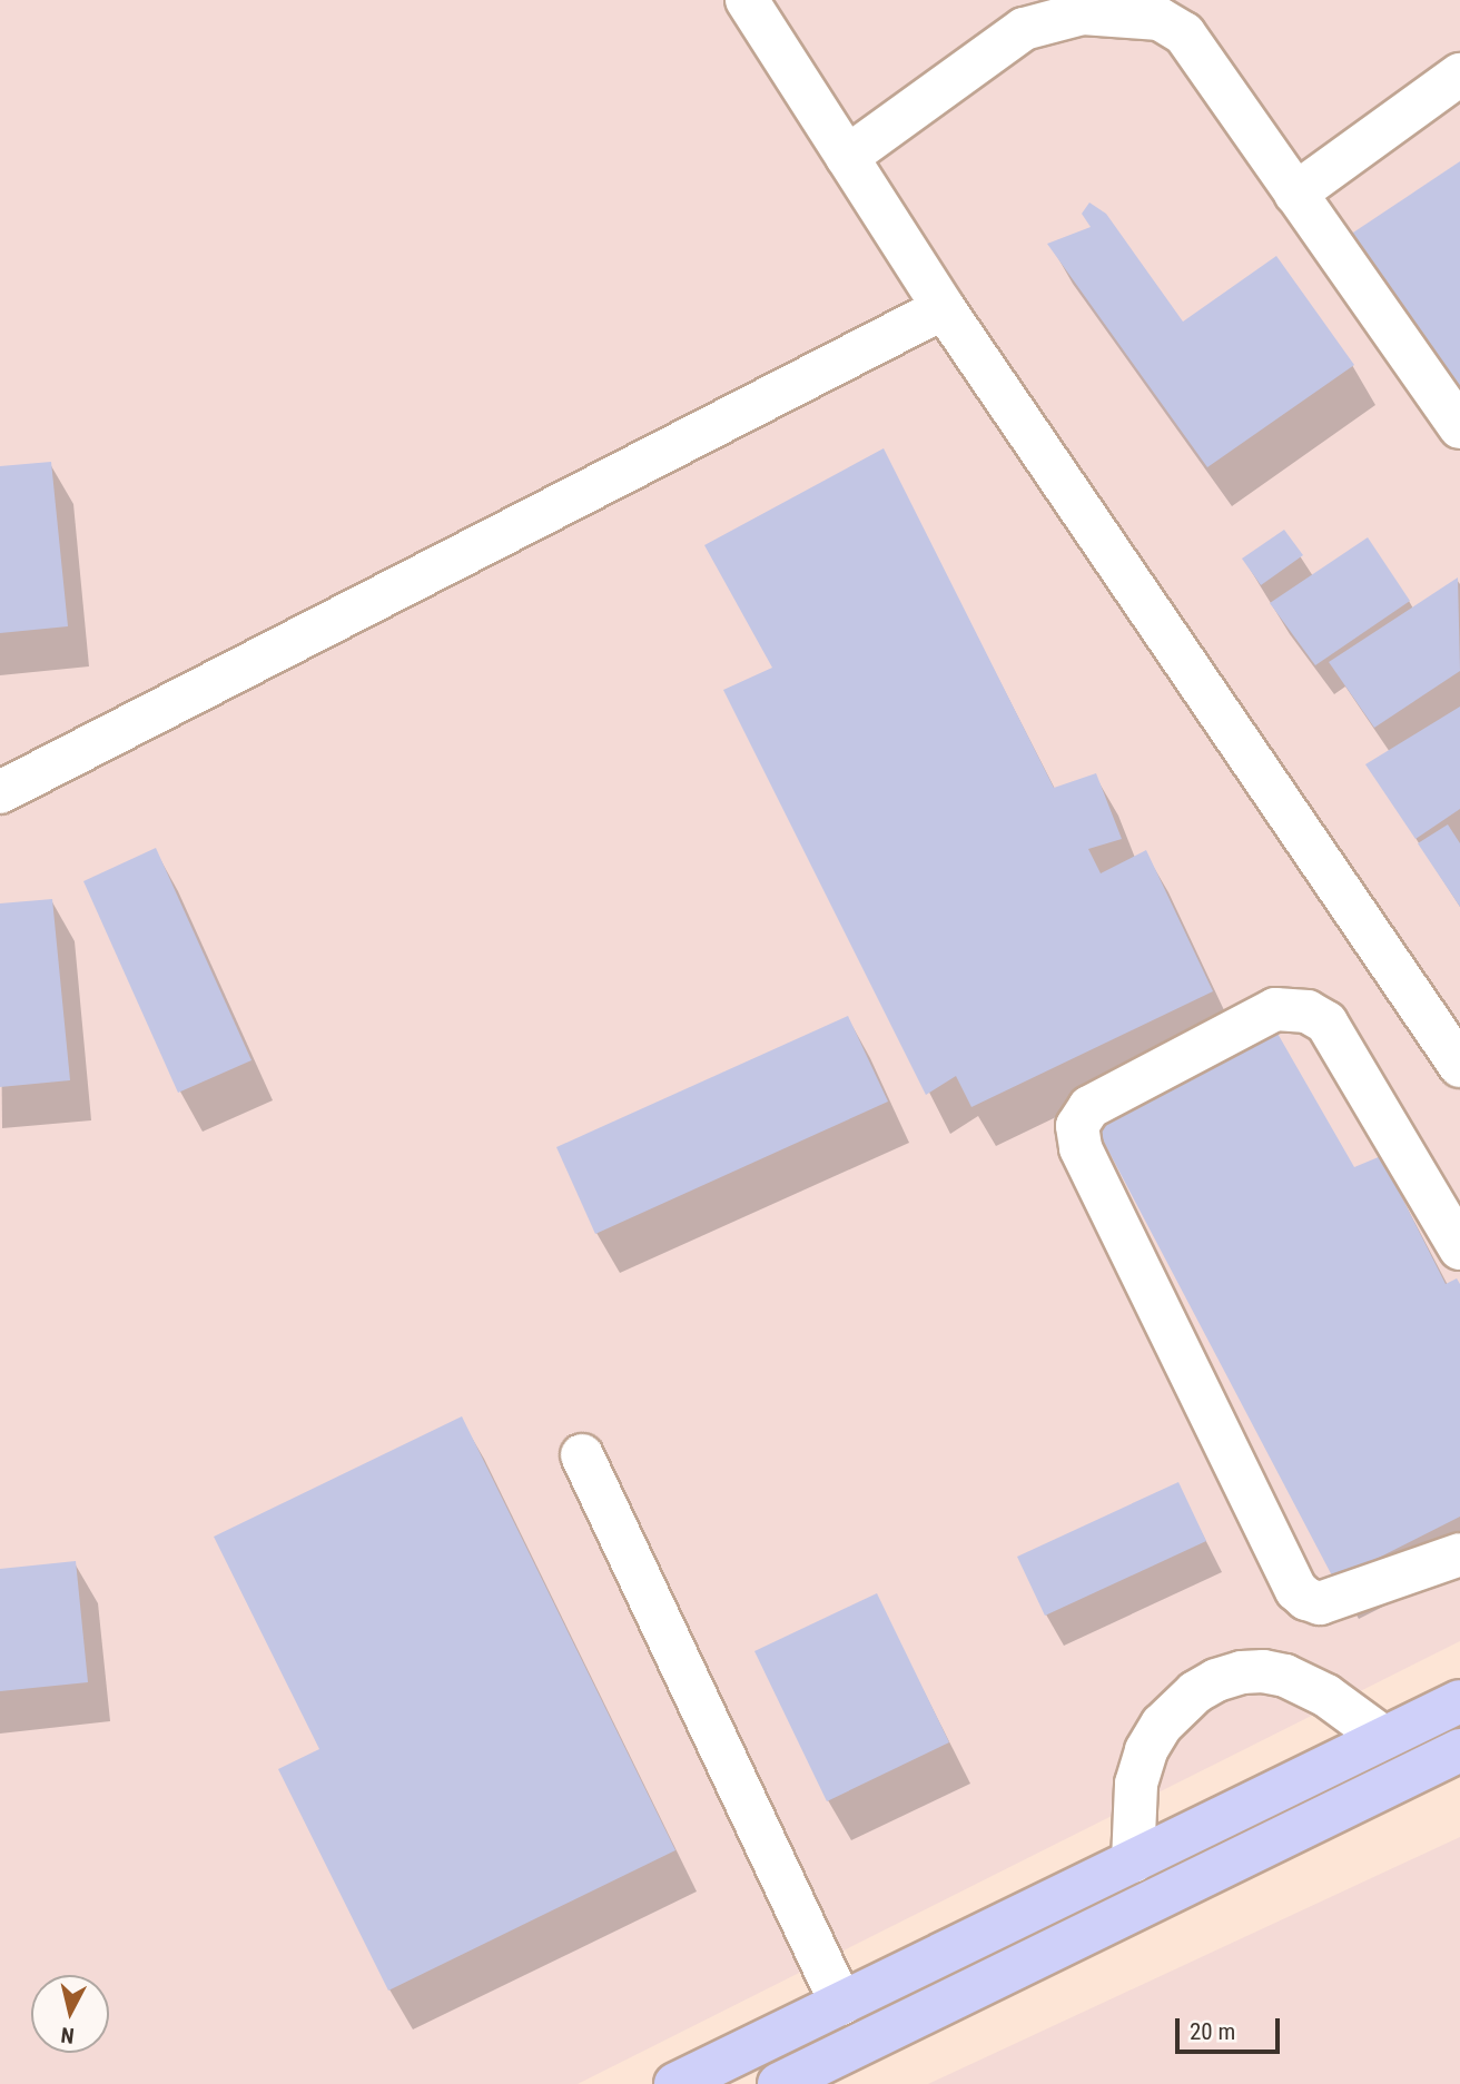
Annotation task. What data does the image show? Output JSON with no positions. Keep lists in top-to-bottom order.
{
  "scale_bar": "20 m",
  "north": "bottom"
}
